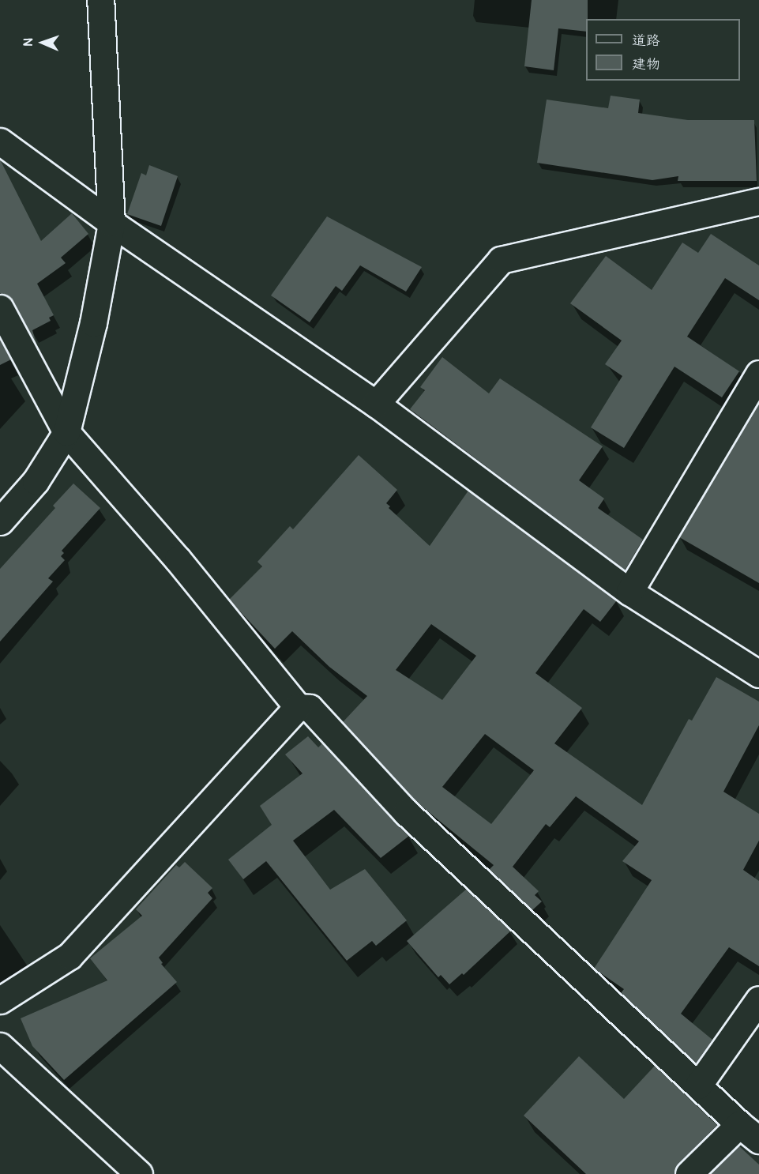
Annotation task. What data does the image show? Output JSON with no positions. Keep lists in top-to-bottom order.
{
  "legend": ["道路", "建物"],
  "north": "left"
}
